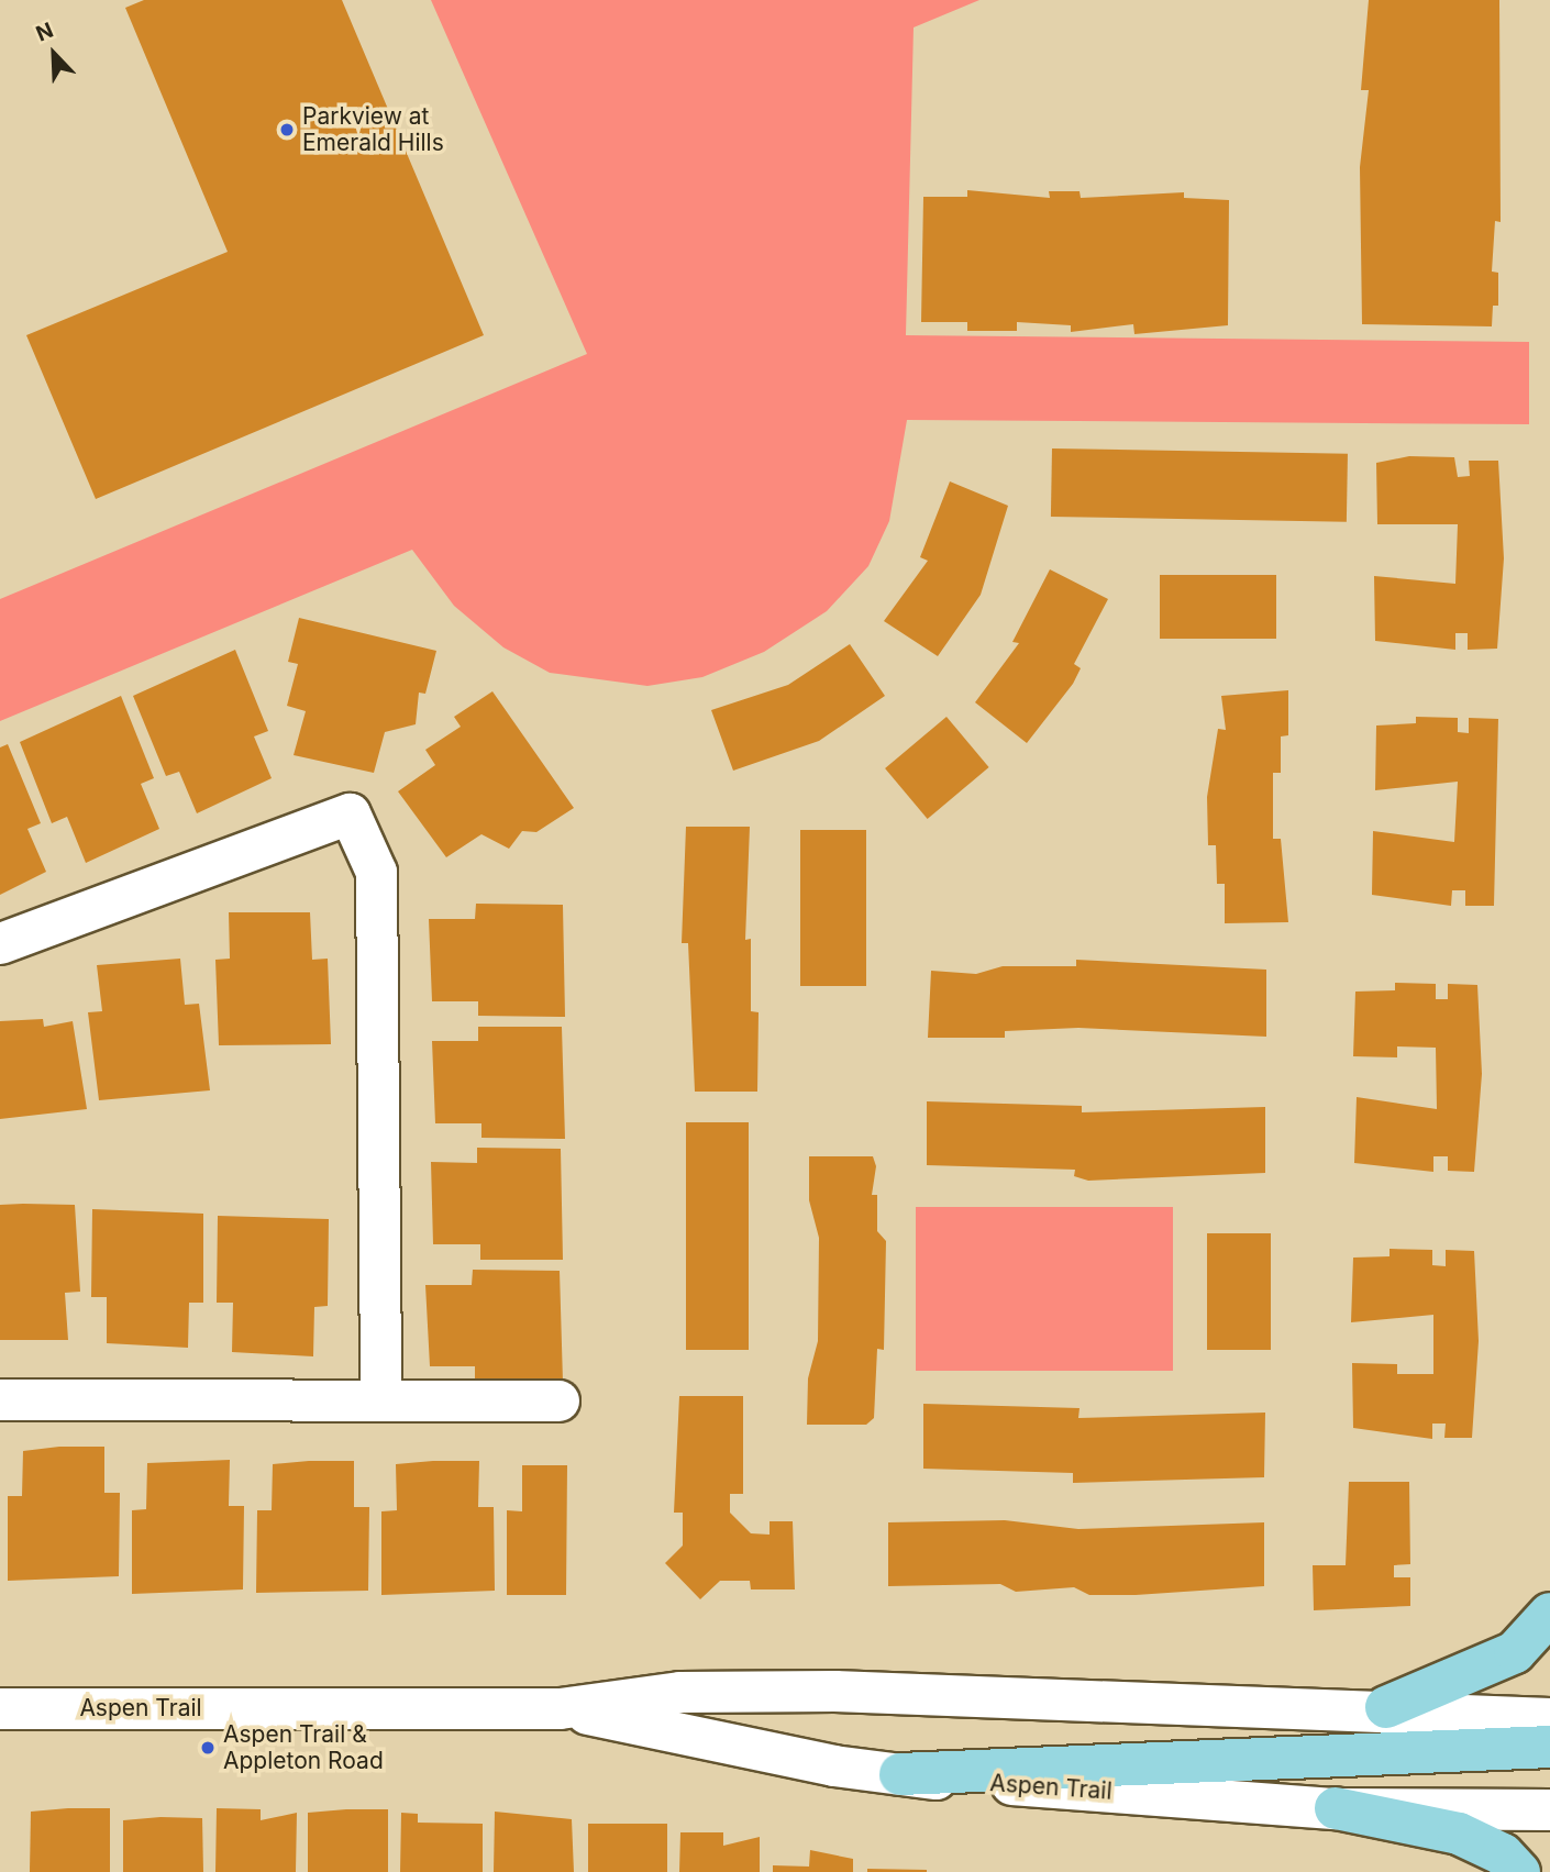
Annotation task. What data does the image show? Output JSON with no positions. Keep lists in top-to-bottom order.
{
  "streets": {
    "street": ["Aspen Trail"]
  },
  "places": ["Parkview at Emerald Hills", "Aspen Trail & Appleton Road"],
  "north": "top left"
}
